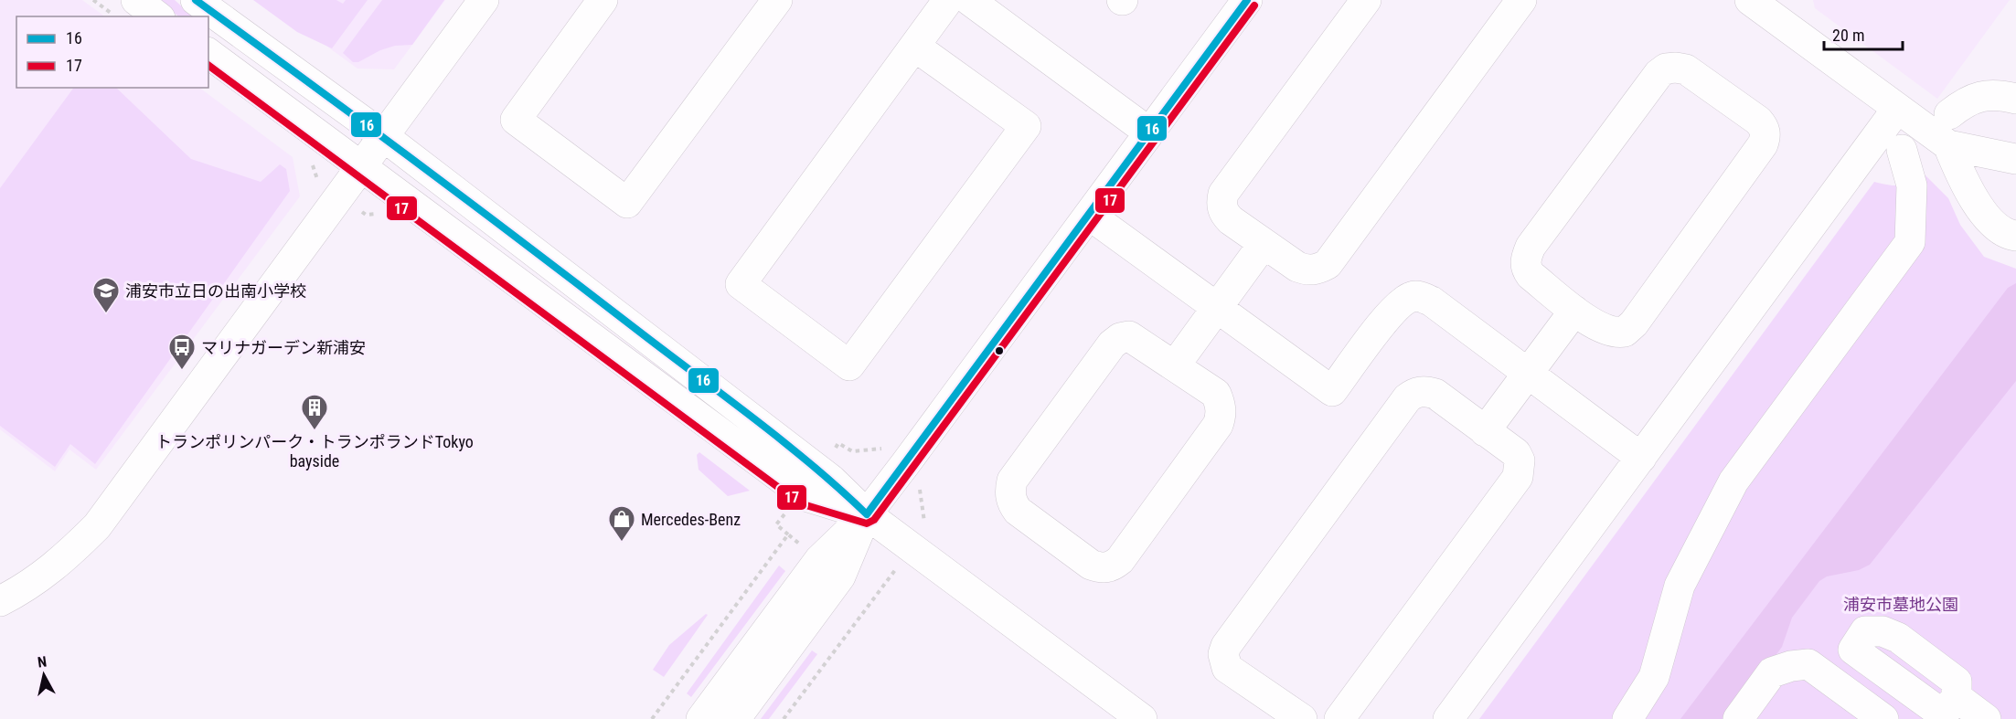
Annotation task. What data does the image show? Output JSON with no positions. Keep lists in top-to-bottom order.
{
  "parks": ["浦安市墓地公園"],
  "places": {
    "school or university": ["浦安市立日の出南小学校"],
    "bus stop": ["マリナガーデン新浦安"],
    "building": ["トランポリンパーク・トランポランドTokyo bayside"],
    "shop": ["Mercedes-Benz"]
  },
  "lines": ["transit line 16", "transit line 17"],
  "legend": ["16", "17"],
  "scale_bar": "20 m",
  "north": "top"
}
